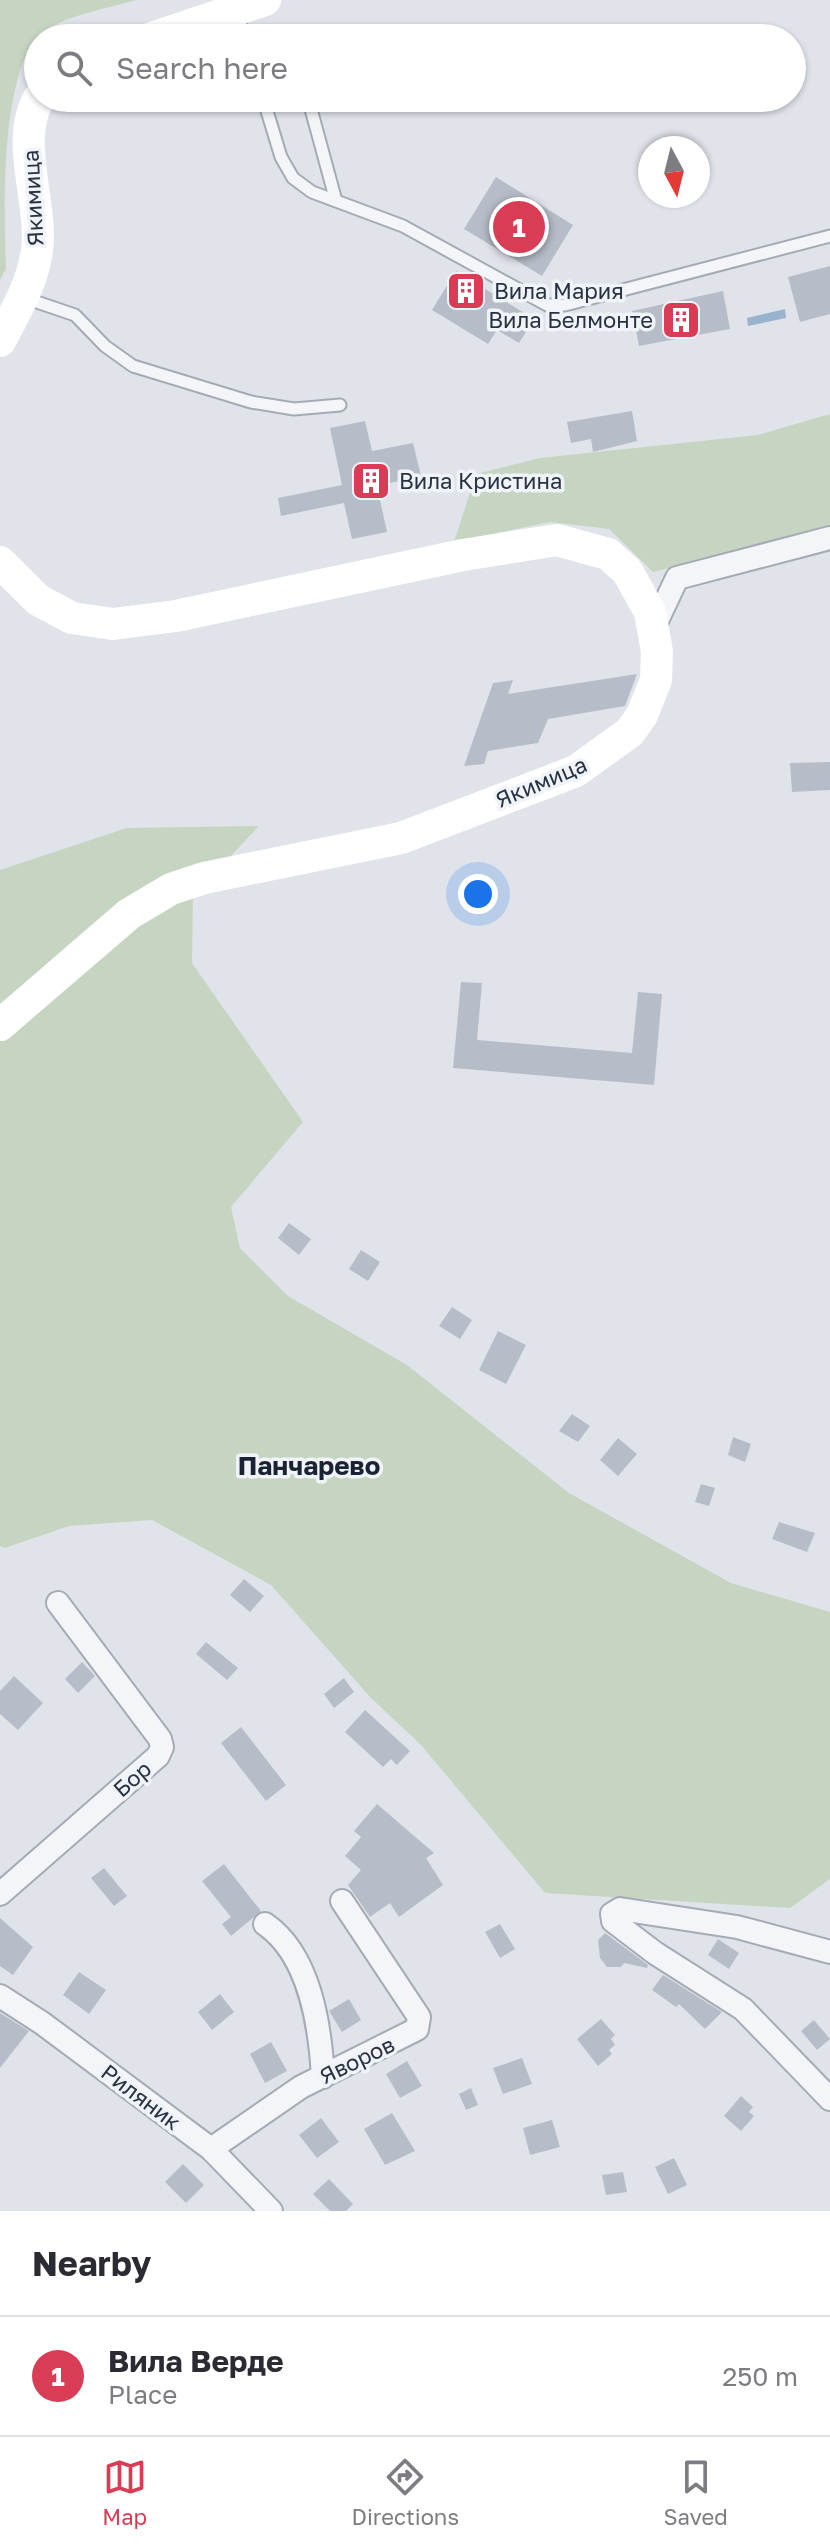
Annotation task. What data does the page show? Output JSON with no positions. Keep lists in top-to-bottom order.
{
  "streets": {
    "street": [
      "Якимица",
      "Бор",
      "Яворов",
      "Риляник"
    ]
  },
  "crossings": [
    ["Яворов", "Риляник"]
  ],
  "districts": ["Панчарево"],
  "places": {
    "building": ["Вила Мария", "Вила Белмонте", "Вила Кристина"]
  },
  "north": "bottom",
  "page": {
    "search": "Search here",
    "pins": "1",
    "heading": "Nearby",
    "list": [
      {
        "mark": "1",
        "name": "Вила Верде",
        "note": "Place",
        "value": "250 m"
      }
    ],
    "nav": ["Map", "Directions", "Saved"]
  }
}
